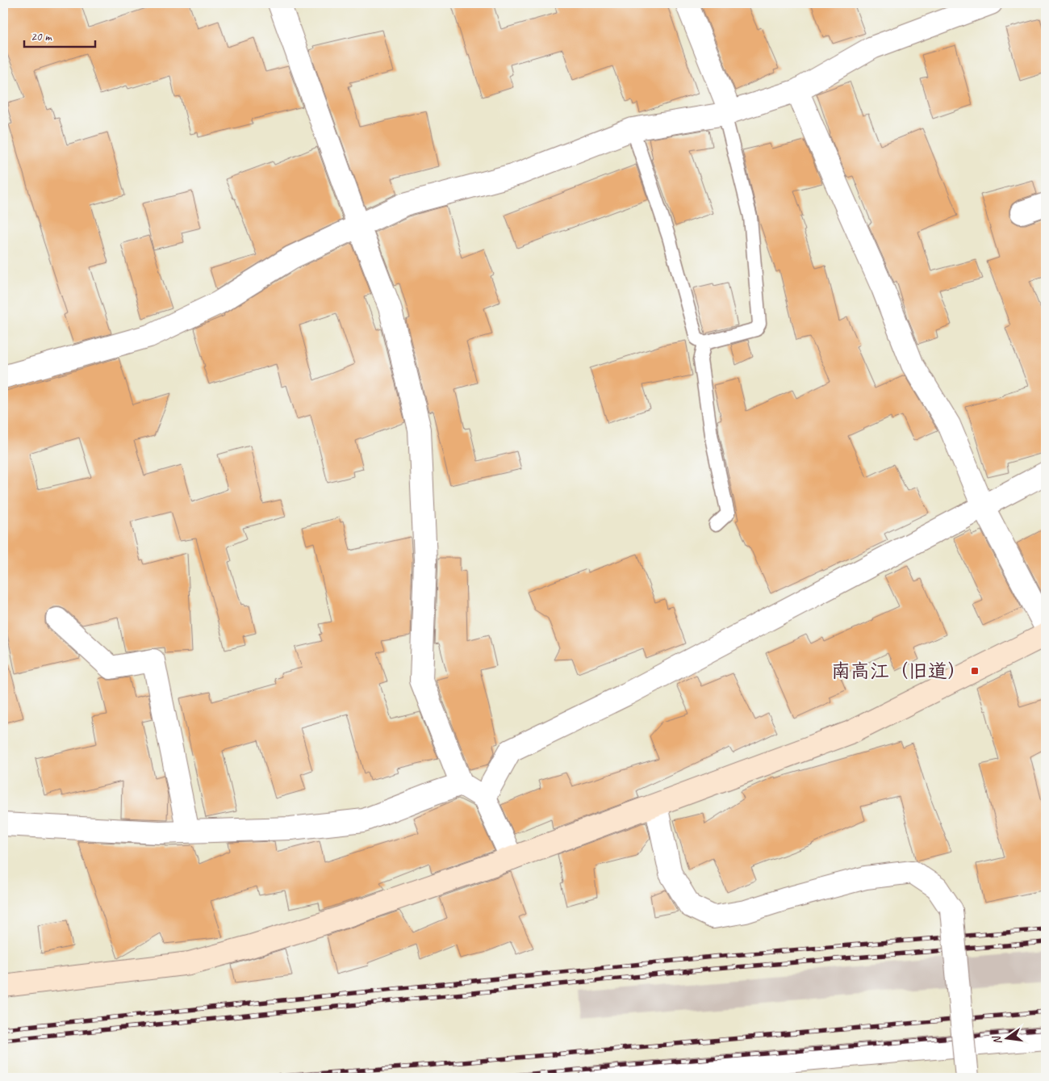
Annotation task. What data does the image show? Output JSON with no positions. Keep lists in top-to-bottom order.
{
  "places": {
    "transit": ["南高江（旧道）"]
  },
  "scale_bar": "20 m",
  "north": "left"
}
